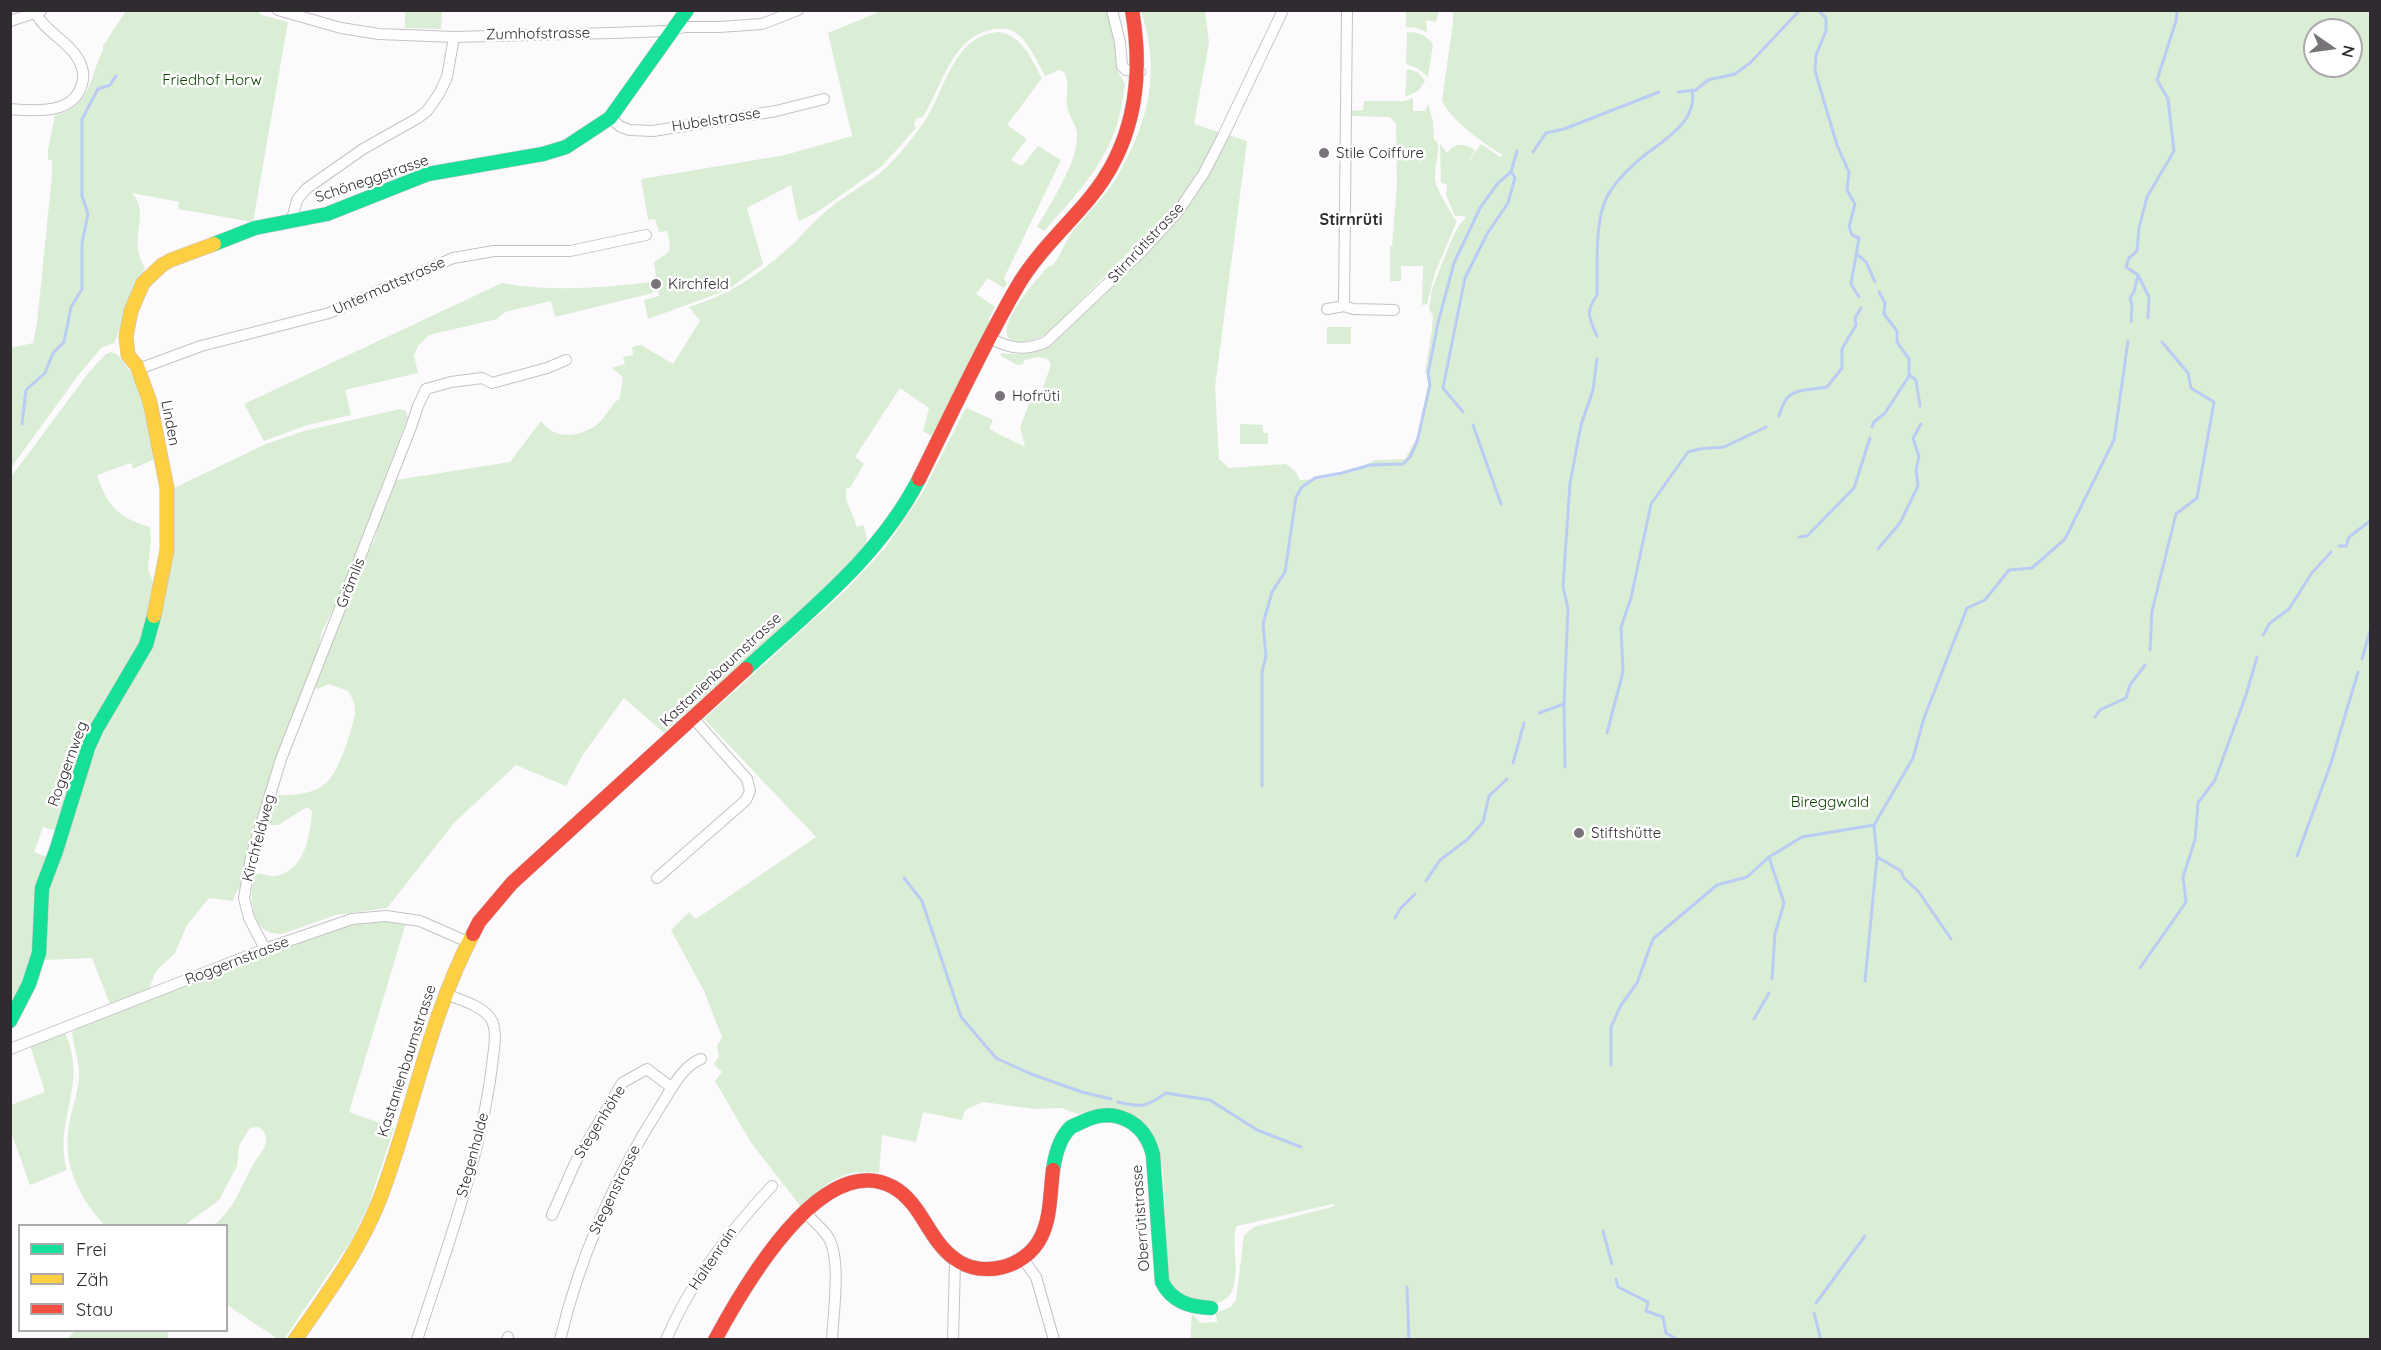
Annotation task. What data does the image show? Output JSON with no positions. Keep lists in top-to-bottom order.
{
  "streets": {
    "street": [
      "Zumhofstrasse",
      "Hubelstrasse",
      "Schöneggstrasse",
      "Stirnrütistrasse",
      "Untermattstrasse",
      "Linden",
      "Grämlis",
      "Kastanienbaumstrasse",
      "Roggernweg",
      "Kirchfeldweg",
      "Roggernstrasse",
      "Stegenhöhe",
      "Stegenhalde",
      "Stegenstrasse",
      "Oberrütistrasse",
      "Haltenrain"
    ]
  },
  "crossings": [
    ["Zumhofstrasse", "Schöneggstrasse"],
    ["Hubelstrasse", "Schöneggstrasse"],
    ["Schöneggstrasse", "Untermattstrasse"],
    ["Schöneggstrasse", "Linden"],
    ["Stirnrütistrasse", "Kastanienbaumstrasse"],
    ["Untermattstrasse", "Linden"],
    ["Linden", "Roggernweg"],
    ["Grämlis", "Kirchfeldweg"],
    ["Kastanienbaumstrasse", "Roggernstrasse"],
    ["Kastanienbaumstrasse", "Stegenhalde"],
    ["Kirchfeldweg", "Roggernstrasse"],
    ["Stegenhöhe", "Stegenstrasse"]
  ],
  "districts": ["Stirnrüti"],
  "parks": ["Friedhof Horw", "Bireggwald"],
  "places": [
    "Stile Coiffure",
    "Kirchfeld",
    "Hofrüti",
    "Stiftshütte"
  ],
  "legend": ["Frei", "Zäh", "Stau"],
  "north": "right"
}
